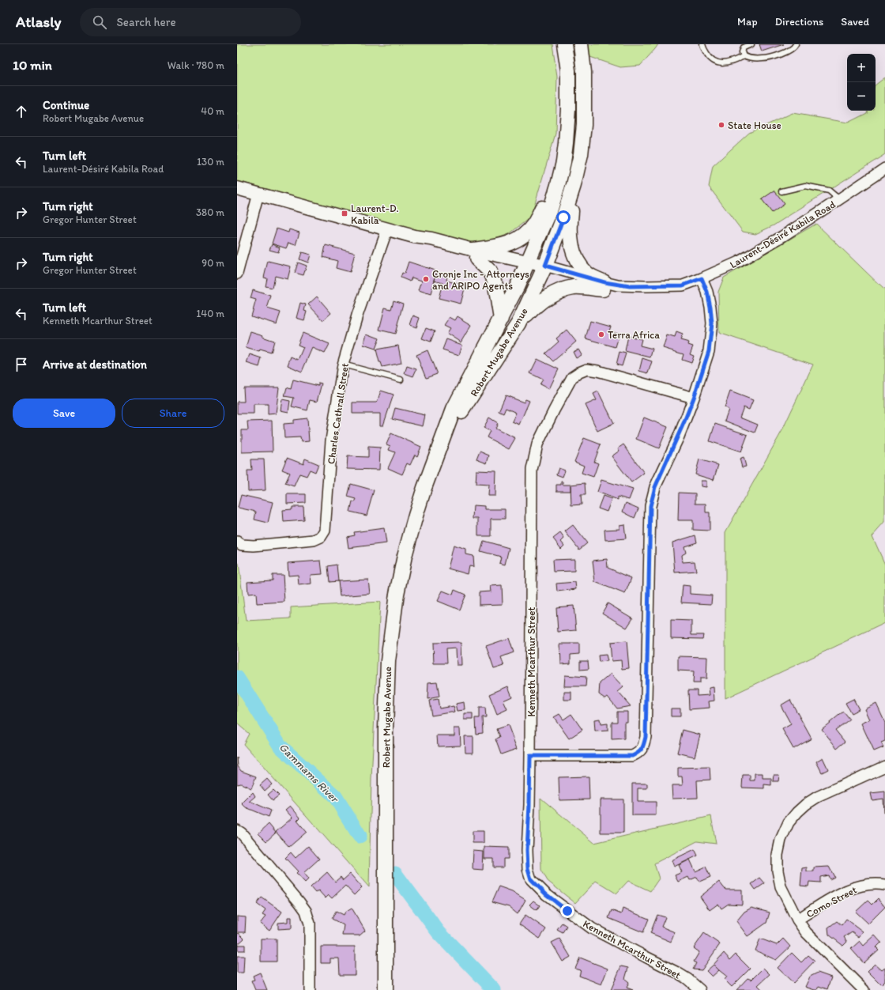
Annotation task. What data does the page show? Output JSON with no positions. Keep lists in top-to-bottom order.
{
  "streets": {
    "main road": ["Robert Mugabe Avenue"],
    "street": [
      "Laurent-Désiré Kabila Road",
      "Charles Cathrall Street",
      "Kenneth Mcarthur Street",
      "Como Street"
    ]
  },
  "crossings": [
    ["Laurent-Désiré Kabila Road", "Robert Mugabe Avenue"],
    ["Laurent-Désiré Kabila Road", "Charles Cathrall Street"]
  ],
  "water": ["Gammams River"],
  "places": {
    "other": ["State House", "Cronje Inc - Attorneys and ARIPO Agents", "Terra Africa"],
    "transit": ["Laurent-D. Kabila"]
  },
  "page": {
    "header": "Atlasly",
    "search": "Search here",
    "nav": ["Map", "Directions", "Saved"],
    "heading": ["10 min", "Walk · 780 m"],
    "map_buttons": ["+", "−"],
    "list": [
      ["Continue", "Robert Mugabe Avenue", "40 m"],
      ["Turn left", "Laurent-Désiré Kabila Road", "130 m"],
      ["Turn right", "Gregor Hunter Street", "380 m"],
      ["Turn right", "Gregor Hunter Street", "90 m"],
      ["Turn left", "Kenneth Mcarthur Street", "140 m"],
      "Arrive at destination"
    ],
    "buttons": ["Save", "Share"]
  }
}
